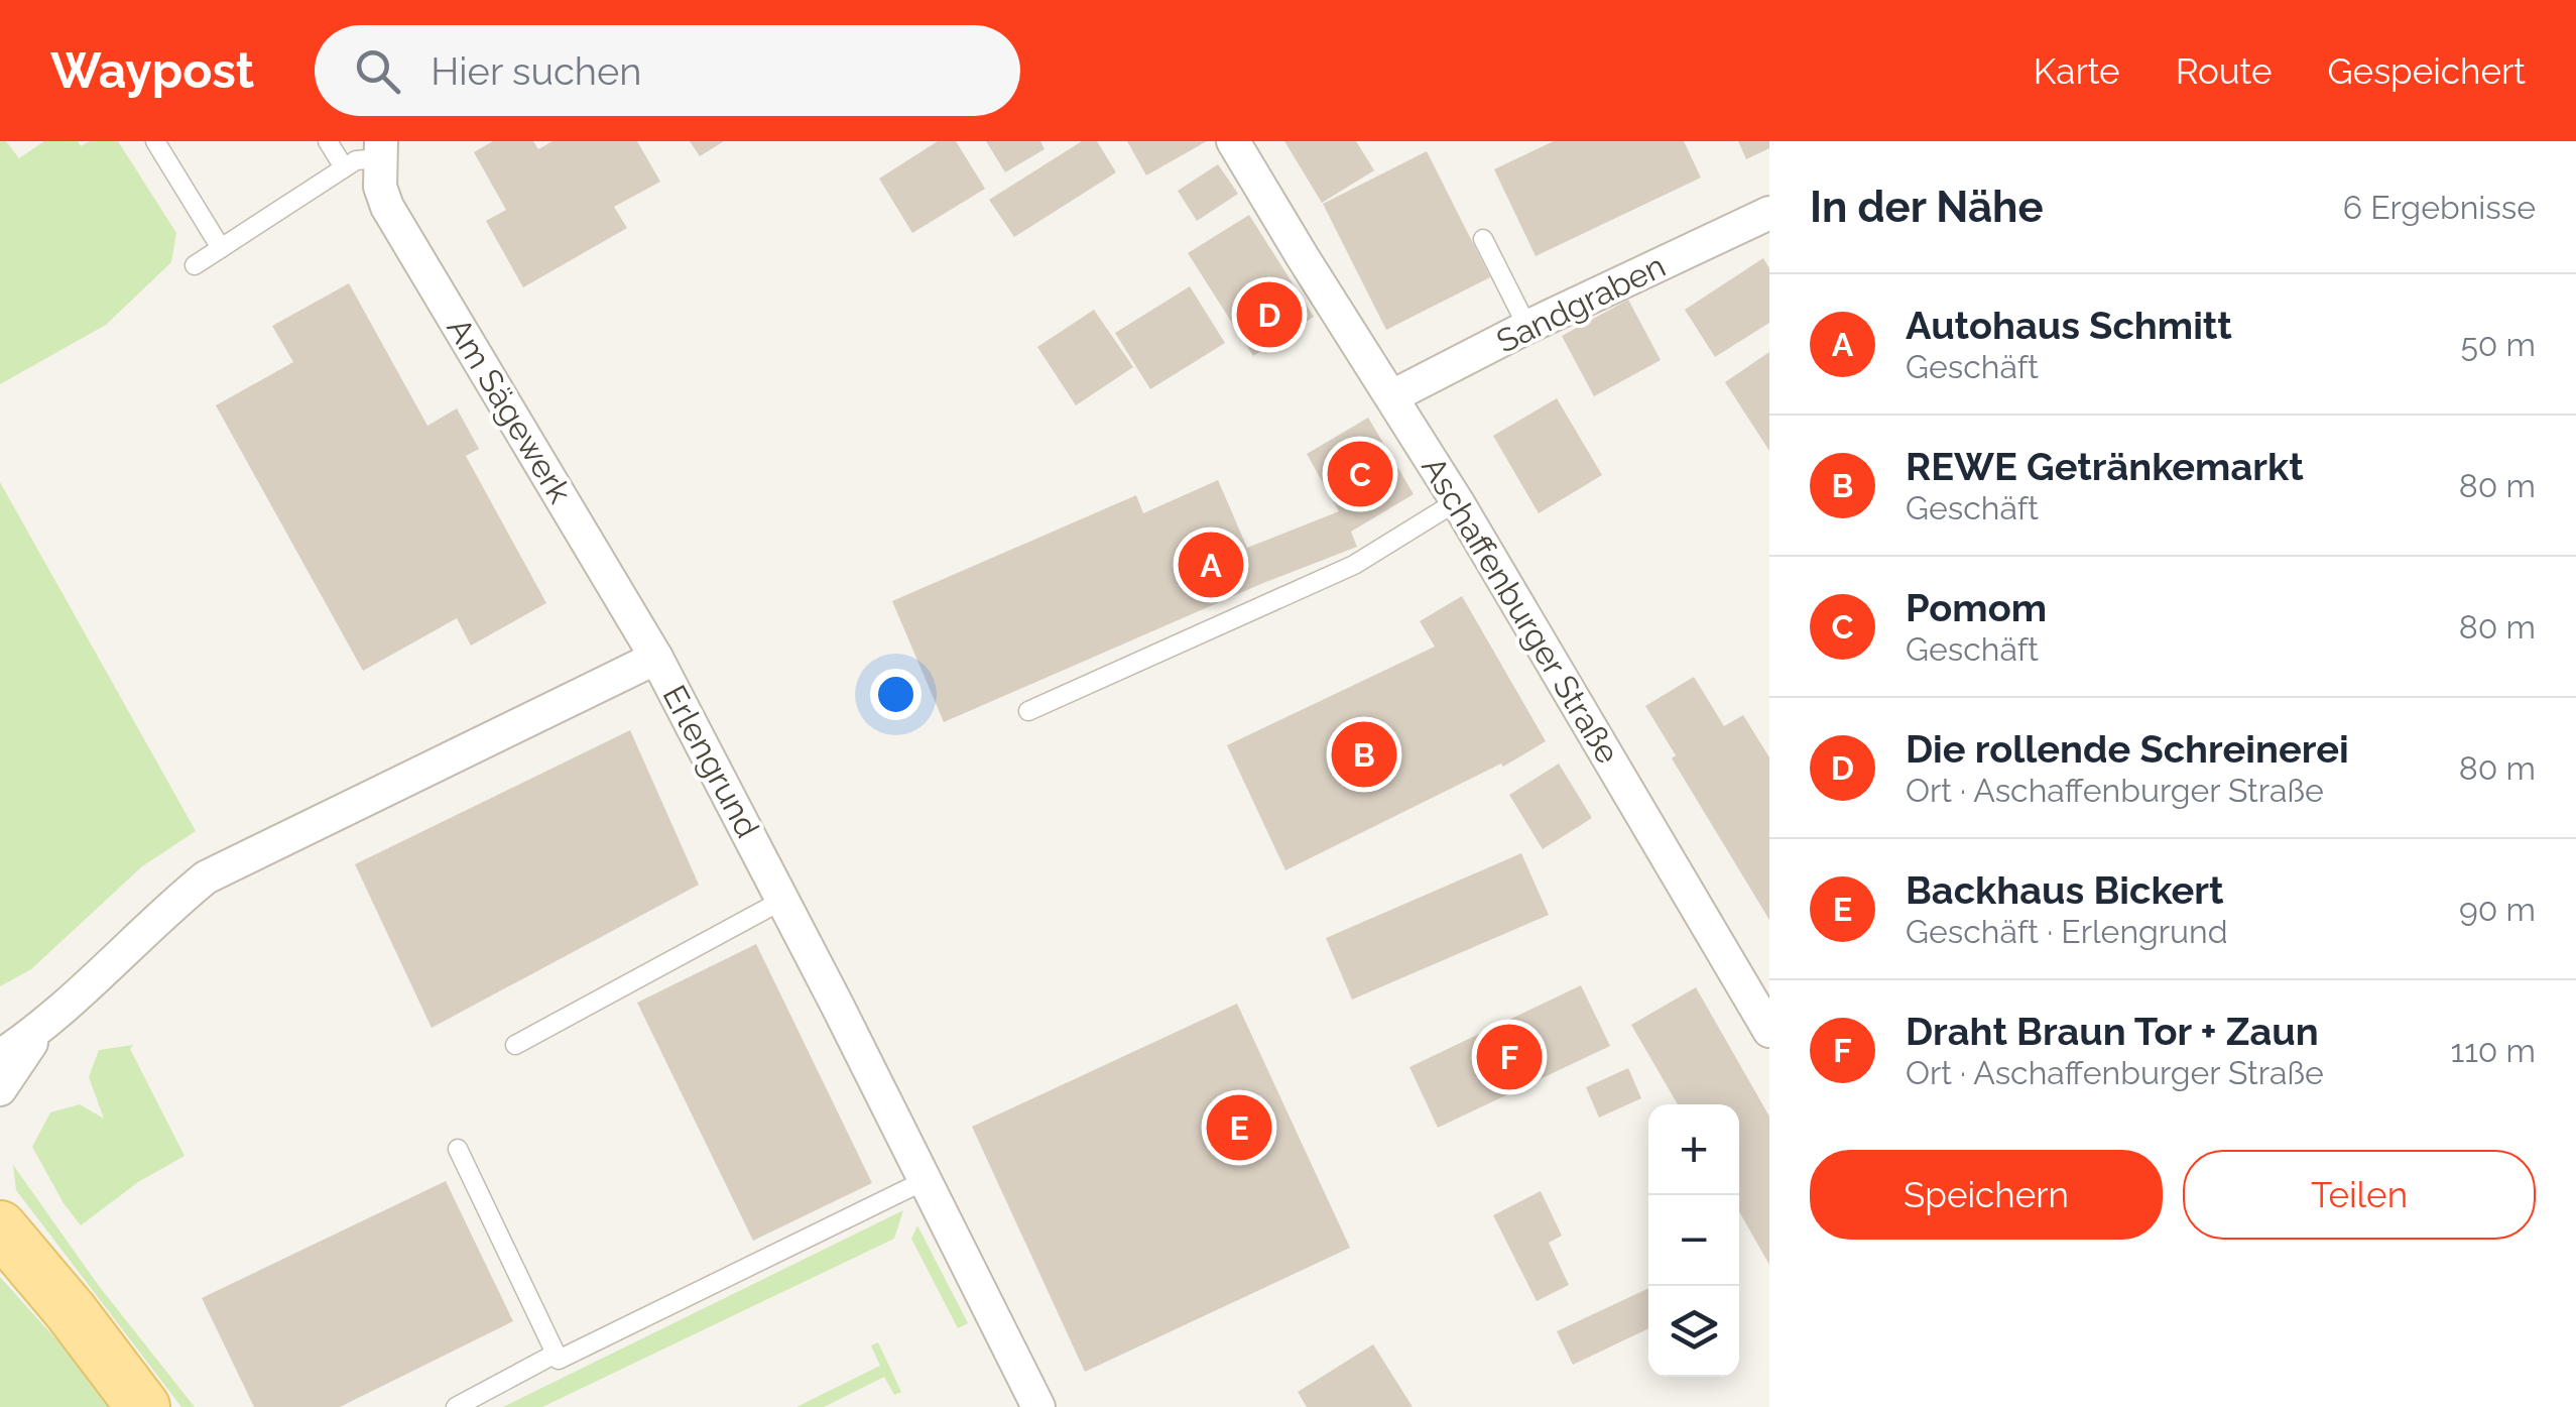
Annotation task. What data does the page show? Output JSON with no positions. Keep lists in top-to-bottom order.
{
  "streets": {
    "street": [
      "Sandgraben",
      "Am Sägewerk",
      "Aschaffenburger Straße",
      "Erlengrund"
    ]
  },
  "crossings": [
    ["Sandgraben", "Aschaffenburger Straße"],
    ["Am Sägewerk", "Erlengrund"]
  ],
  "page": {
    "header": "Waypost",
    "search": "Hier suchen",
    "nav": ["Karte", "Route", "Gespeichert"],
    "heading": ["In der Nähe", "6 Ergebnisse"],
    "list": [
      {
        "mark": "A",
        "name": "Autohaus Schmitt",
        "note": "Geschäft",
        "value": "50 m"
      },
      {
        "mark": "B",
        "name": "REWE Getränkemarkt",
        "note": "Geschäft",
        "value": "80 m"
      },
      {
        "mark": "C",
        "name": "Pomom",
        "note": "Geschäft",
        "value": "80 m"
      },
      {
        "mark": "D",
        "name": "Die rollende Schreinerei",
        "note": "Ort · Aschaffenburger Straße",
        "value": "80 m"
      },
      {
        "mark": "E",
        "name": "Backhaus Bickert",
        "note": "Geschäft · Erlengrund",
        "value": "90 m"
      },
      {
        "mark": "F",
        "name": "Draht Braun Tor + Zaun",
        "note": "Ort · Aschaffenburger Straße",
        "value": "110 m"
      }
    ],
    "pins": [
      "D",
      "C",
      "A",
      "B",
      "F",
      "E"
    ],
    "map_buttons": ["+", "−"],
    "buttons": ["Speichern", "Teilen"]
  }
}
